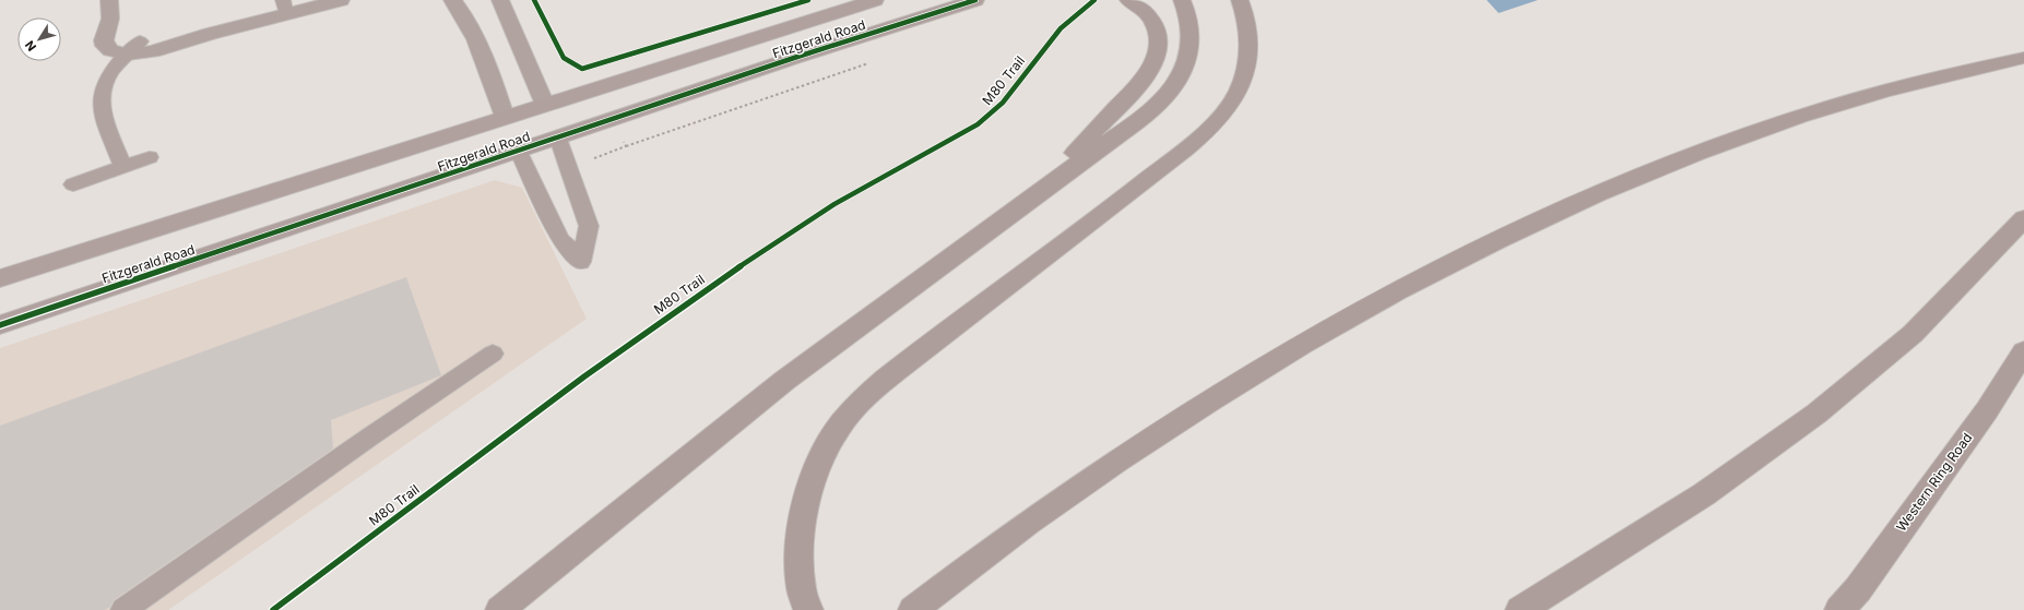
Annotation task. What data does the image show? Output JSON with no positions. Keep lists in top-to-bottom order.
{
  "streets": {
    "highway": ["Western Ring Road"],
    "street": ["Fitzgerald Road"],
    "cycle path": ["M80 Trail"]
  },
  "north": "bottom left"
}
